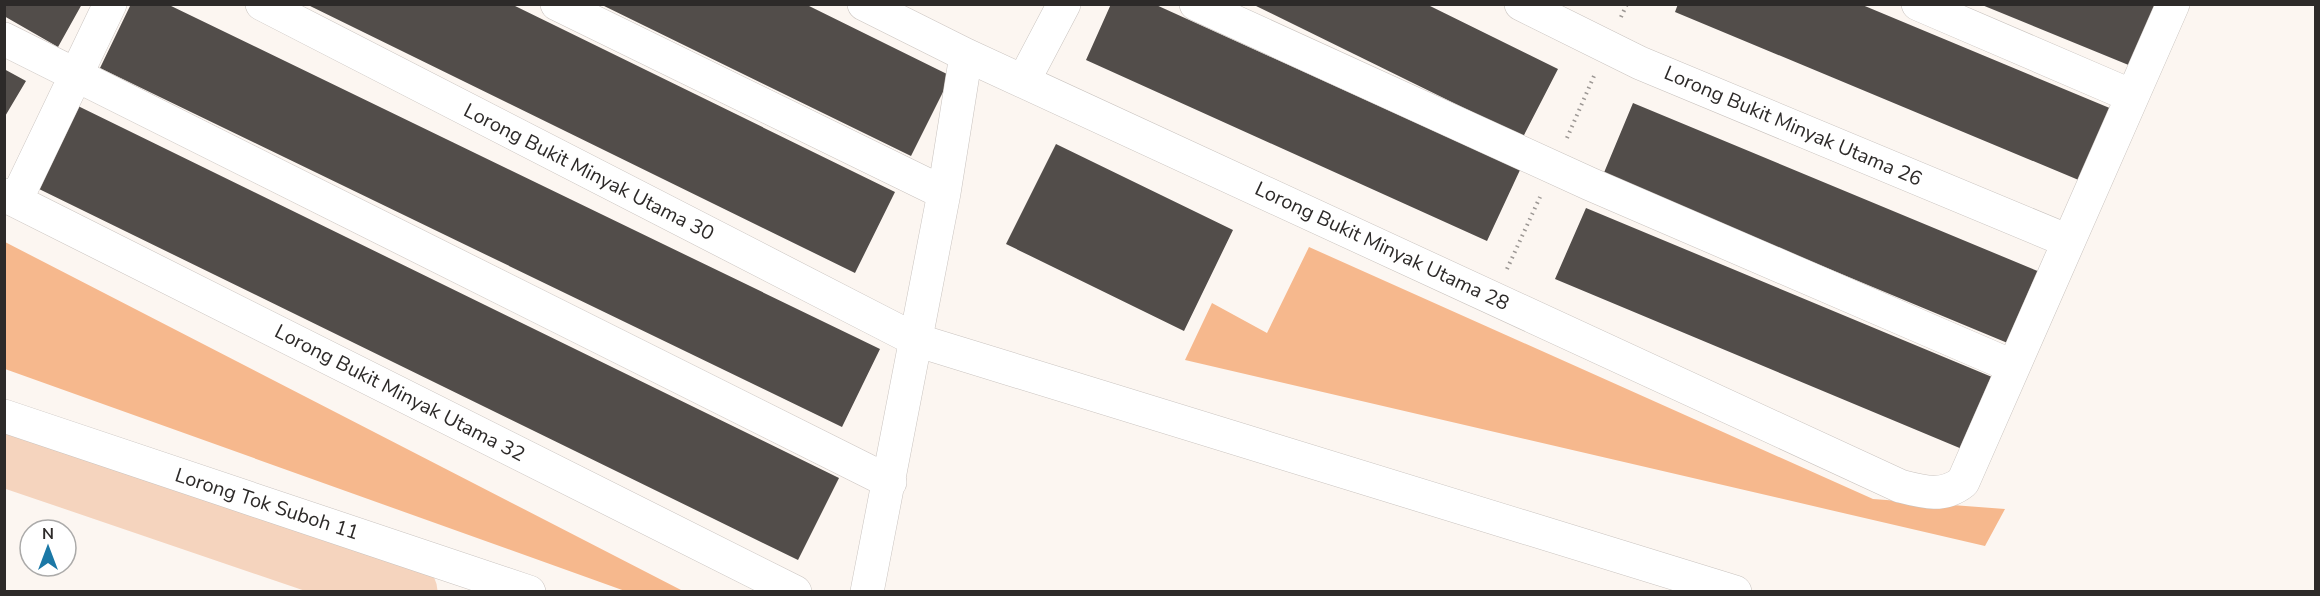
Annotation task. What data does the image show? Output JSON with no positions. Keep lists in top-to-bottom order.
{
  "streets": {
    "street": [
      "Lorong Bukit Minyak Utama 26",
      "Lorong Bukit Minyak Utama 30",
      "Lorong Bukit Minyak Utama 28",
      "Lorong Bukit Minyak Utama 32",
      "Lorong Tok Suboh 11"
    ]
  },
  "crossings": [
    ["Lorong Bukit Minyak Utama 26", "Lorong Bukit Minyak Utama 28"]
  ],
  "north": "top"
}
